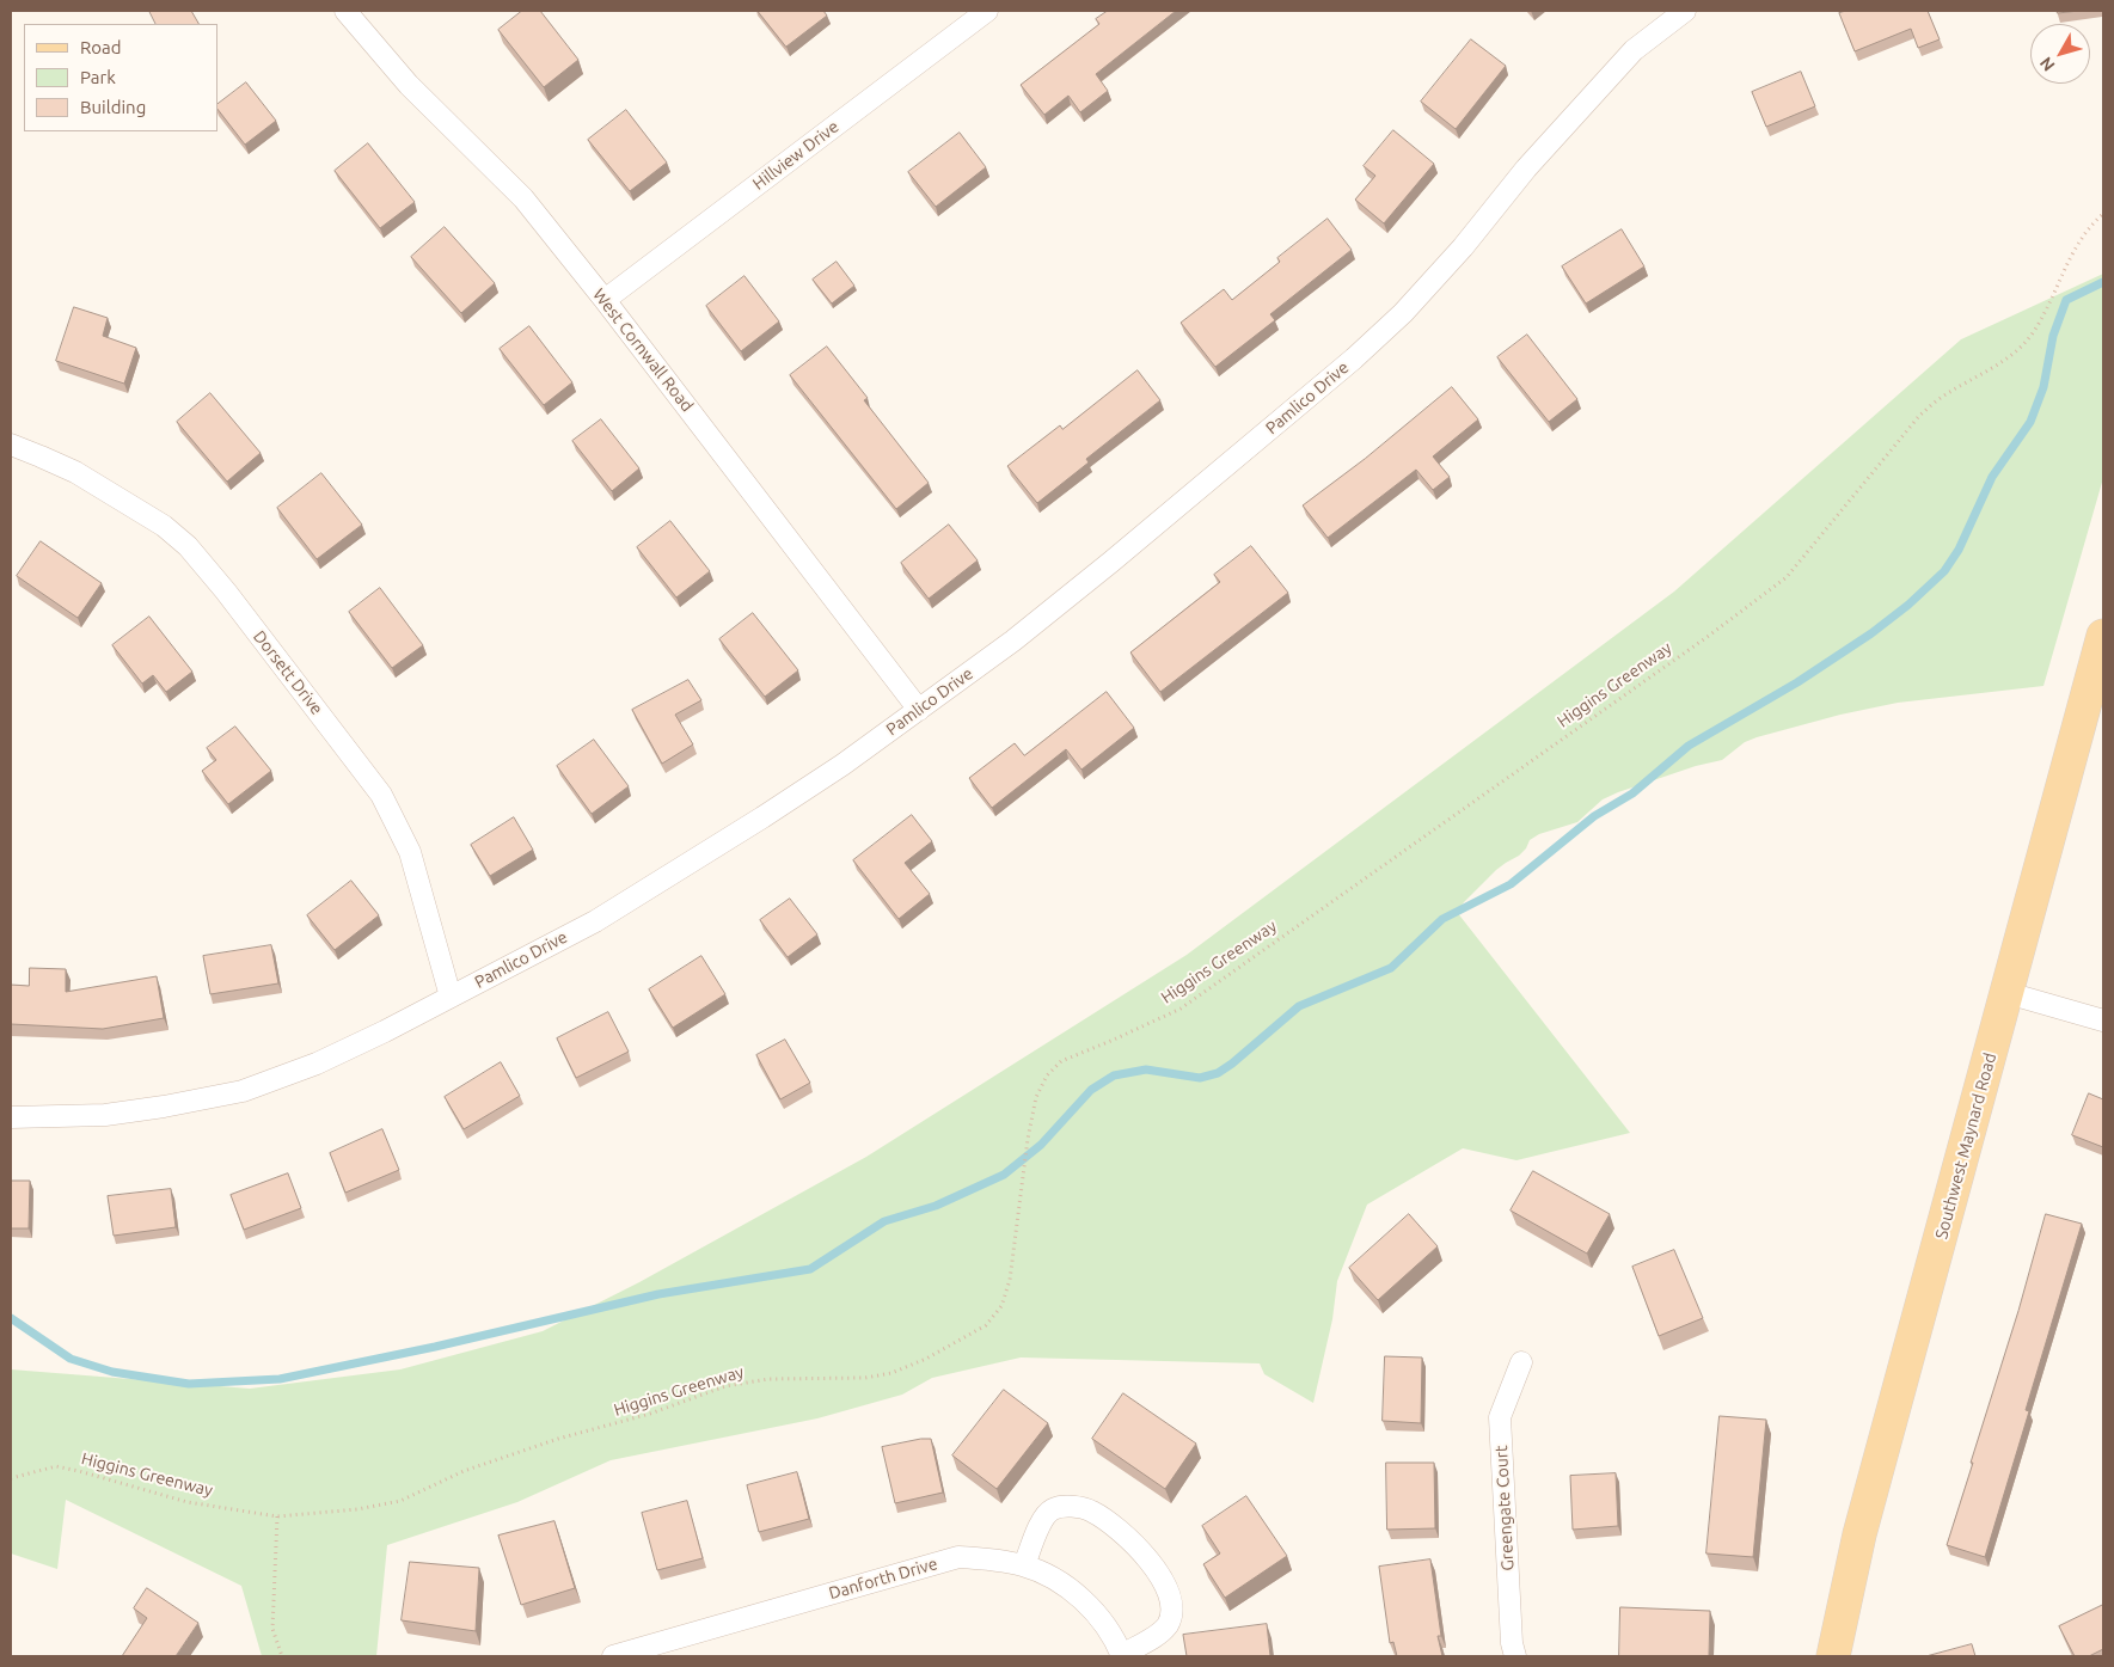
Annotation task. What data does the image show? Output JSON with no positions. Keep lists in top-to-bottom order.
{
  "streets": {
    "main road": ["Southwest Maynard Road"],
    "street": [
      "Hillview Drive",
      "West Cornwall Road",
      "Pamlico Drive",
      "Dorsett Drive",
      "Greengate Court",
      "Danforth Drive"
    ],
    "path": ["Higgins Greenway"]
  },
  "crossings": [
    ["Hillview Drive", "West Cornwall Road"],
    ["West Cornwall Road", "Pamlico Drive"],
    ["Pamlico Drive", "Dorsett Drive"]
  ],
  "legend": ["Road", "Park", "Building"],
  "north": "bottom left"
}
